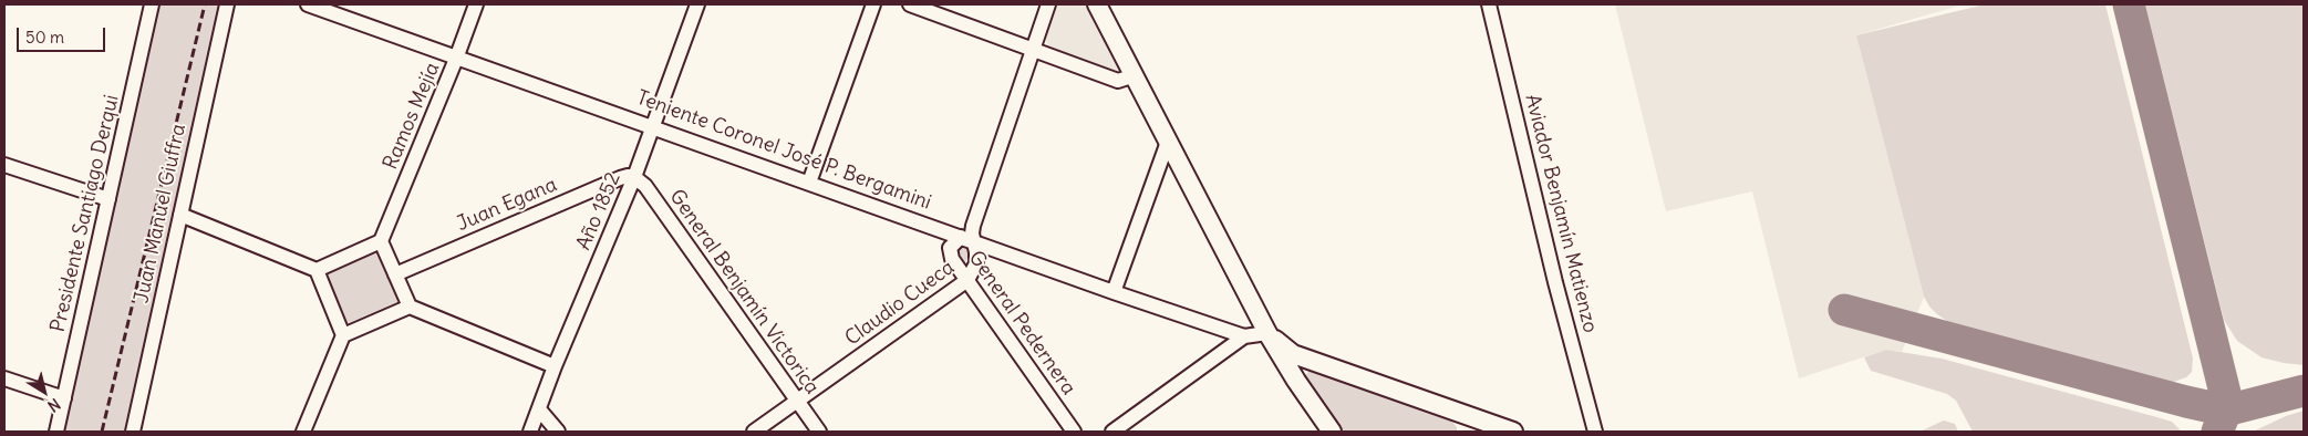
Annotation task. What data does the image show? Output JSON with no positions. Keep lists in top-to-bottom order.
{
  "streets": {
    "street": [
      "Ramos Mejía",
      "Teniente Coronel José P. Bergamini",
      "Juan Egana",
      "Año 1852",
      "Presidente Santiago Derqui",
      "Juan Manuel Giuffra",
      "Aviador Benjamín Matienzo",
      "General Benjamín Victorica",
      "Claudio Cueca",
      "General Pedernera"
    ]
  },
  "crossings": [
    ["Ramos Mejía", "Teniente Coronel José P. Bergamini"],
    ["Teniente Coronel José P. Bergamini", "Año 1852"],
    ["Teniente Coronel José P. Bergamini", "Claudio Cueca"],
    ["Teniente Coronel José P. Bergamini", "General Pedernera"],
    ["Juan Egana", "Año 1852"],
    ["Juan Egana", "General Benjamín Victorica"],
    ["Año 1852", "General Benjamín Victorica"],
    ["General Benjamín Victorica", "Claudio Cueca"],
    ["Claudio Cueca", "General Pedernera"]
  ],
  "scale_bar": "50 m",
  "north": "bottom right"
}
